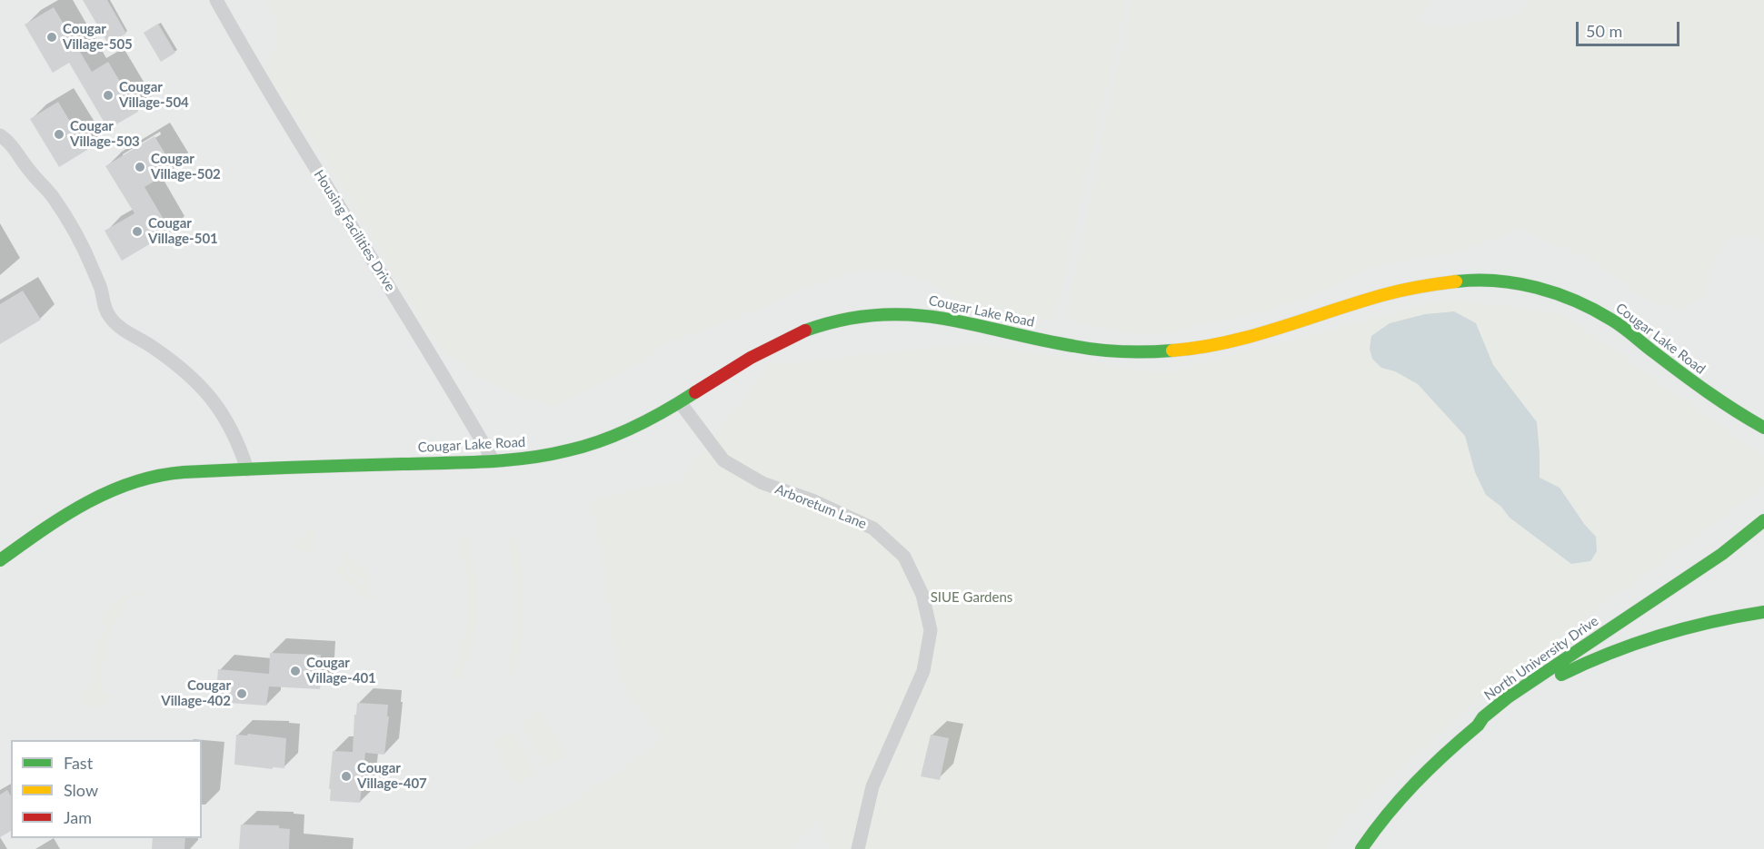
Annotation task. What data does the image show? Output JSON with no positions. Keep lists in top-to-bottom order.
{
  "streets": {
    "street": [
      "Housing Facilities Drive",
      "Cougar Lake Road",
      "Arboretum Lane",
      "North University Drive"
    ]
  },
  "crossings": [
    ["Housing Facilities Drive", "Cougar Lake Road"],
    ["Cougar Lake Road", "Arboretum Lane"]
  ],
  "parks": ["SIUE Gardens"],
  "places": [
    "Cougar Village-505",
    "Cougar Village-504",
    "Cougar Village-503",
    "Cougar Village-502",
    "Cougar Village-501",
    "Cougar Village-401",
    "Cougar Village-402",
    "Cougar Village-407"
  ],
  "legend": ["Fast", "Slow", "Jam"],
  "scale_bar": "50 m"
}
